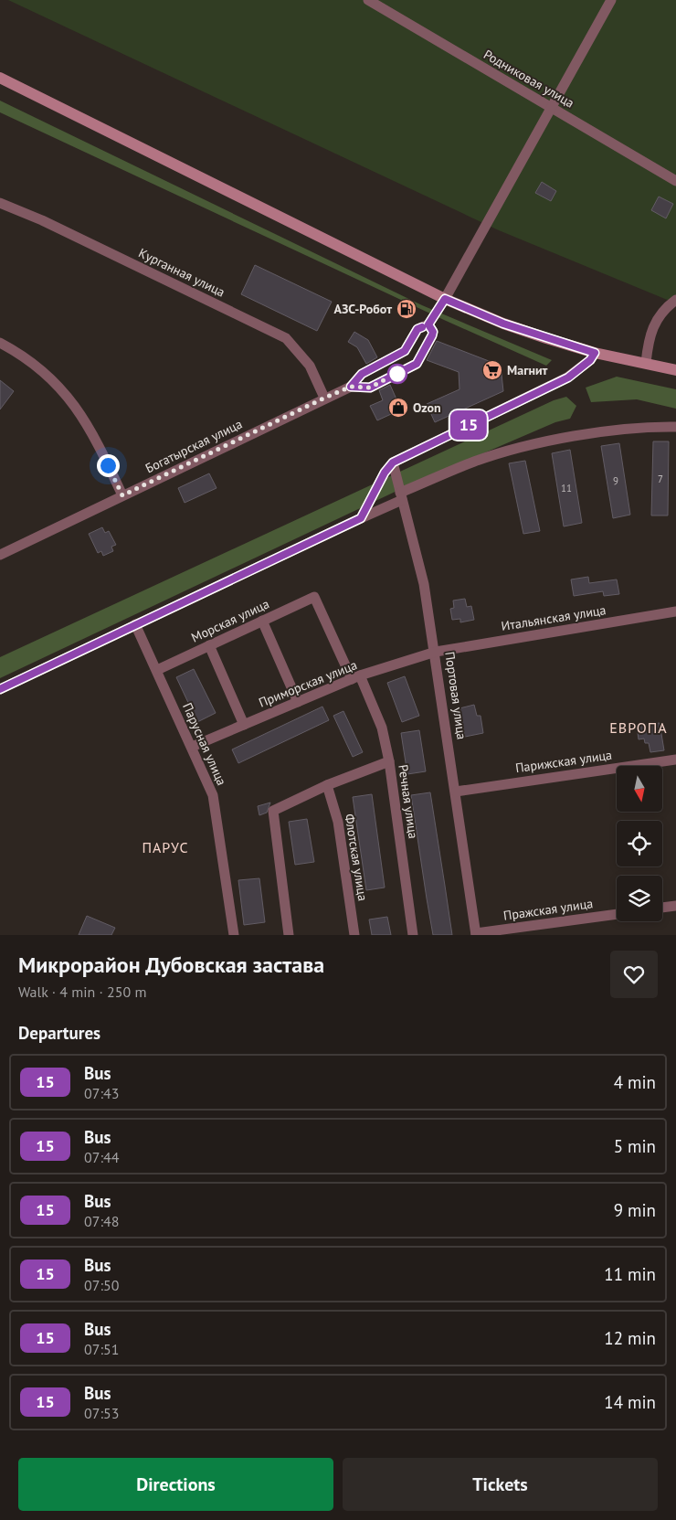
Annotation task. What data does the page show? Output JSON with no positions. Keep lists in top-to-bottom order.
{
  "streets": {
    "street": [
      "Родниковая улица",
      "Курганная улица",
      "Богатырская улица",
      "Итальянская улица",
      "Морская улица",
      "Приморская улица",
      "Портовая улица",
      "Парусная улица",
      "Парижская улица",
      "Речная улица",
      "Флотская улица",
      "Пражская улица"
    ]
  },
  "crossings": [
    ["Курганная улица", "Богатырская улица"],
    ["Итальянская улица", "Приморская улица"],
    ["Итальянская улица", "Портовая улица"],
    ["Морская улица", "Парусная улица"],
    ["Морская улица", "Речная улица"],
    ["Приморская улица", "Портовая улица"],
    ["Приморская улица", "Парусная улица"],
    ["Приморская улица", "Речная улица"],
    ["Портовая улица", "Парижская улица"],
    ["Портовая улица", "Пражская улица"]
  ],
  "districts": ["ЕВРОПА", "ПАРУС"],
  "places": {
    "fuel station": ["АЗС-Робот"],
    "supermarket": ["Магнит"],
    "shop": ["Ozon"]
  },
  "lines": ["bus line 15"],
  "house_numbers": ["7", "9", "11"],
  "north": "bottom",
  "page": {
    "on_map": "15",
    "heading": [
      ["Микрорайон Дубовская застава", "Walk · 4 min · 250 m"],
      "Departures"
    ],
    "list": [
      {
        "mark": "15",
        "name": "Bus",
        "note": "07:43",
        "value": "4 min"
      },
      {
        "mark": "15",
        "name": "Bus",
        "note": "07:44",
        "value": "5 min"
      },
      {
        "mark": "15",
        "name": "Bus",
        "note": "07:48",
        "value": "9 min"
      },
      {
        "mark": "15",
        "name": "Bus",
        "note": "07:50",
        "value": "11 min"
      },
      {
        "mark": "15",
        "name": "Bus",
        "note": "07:51",
        "value": "12 min"
      },
      {
        "mark": "15",
        "name": "Bus",
        "note": "07:53",
        "value": "14 min"
      }
    ],
    "buttons": ["Directions", "Tickets"]
  }
}
